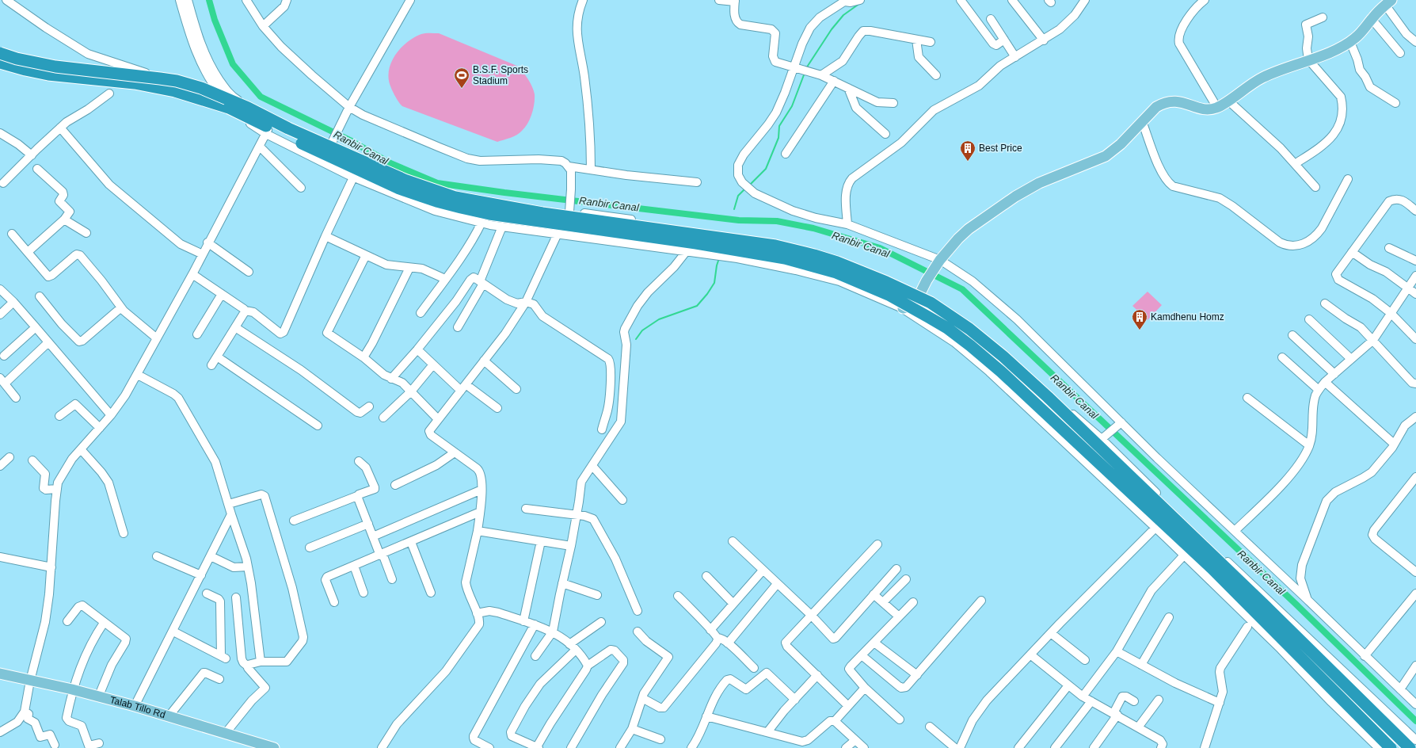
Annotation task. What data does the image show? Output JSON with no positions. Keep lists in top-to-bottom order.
{
  "streets": {
    "main road": ["Talab Tillo Rd"]
  },
  "water": ["Ranbir Canal"],
  "places": {
    "sports": ["B.S.F. Sports Stadium"],
    "building": ["Best Price", "Kamdhenu Homz"]
  }
}
